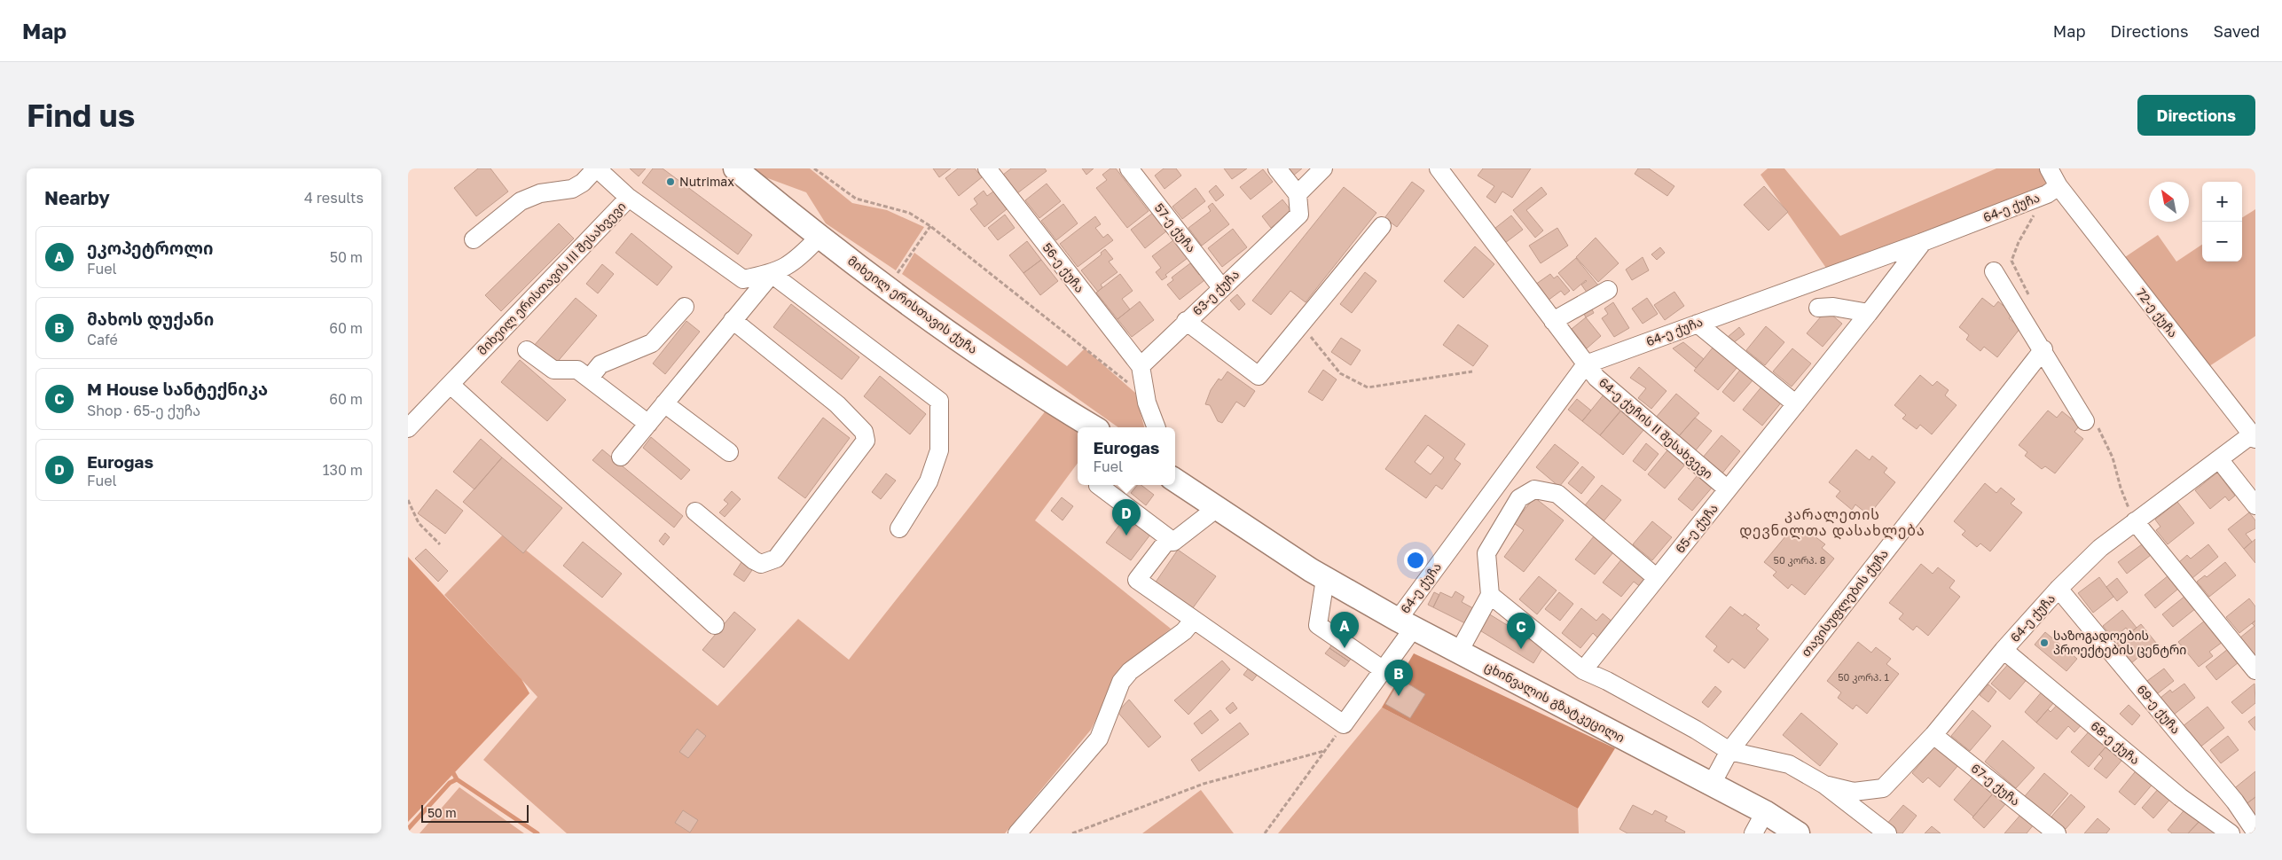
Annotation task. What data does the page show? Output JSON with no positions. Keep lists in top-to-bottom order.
{
  "streets": {
    "main road": ["მიხეილ ერისთავის ქუჩა", "ცხინვალის გზატკეცილი"],
    "street": [
      "64-ე ქუჩა",
      "57-ე ქუჩა",
      "56-ე ქუჩა",
      "მიხეილ ერისთავის III შესახვევი",
      "63-ე ქუჩა",
      "72-ე ქუჩა",
      "64-ე ქუჩის II შესახვევი",
      "65-ე ქუჩა",
      "თავისუფლების ქუჩა",
      "69-ე ქუჩა",
      "68-ე ქუჩა",
      "67-ე ქუჩა"
    ]
  },
  "crossings": [
    ["64-ე ქუჩა", "72-ე ქუჩა"],
    ["64-ე ქუჩა", "64-ე ქუჩის II შესახვევი"],
    ["64-ე ქუჩა", "65-ე ქუჩა"],
    ["64-ე ქუჩა", "ცხინვალის გზატკეცილი"],
    ["64-ე ქუჩა", "69-ე ქუჩა"],
    ["64-ე ქუჩა", "68-ე ქუჩა"],
    ["64-ე ქუჩა", "67-ე ქუჩა"],
    ["57-ე ქუჩა", "63-ე ქუჩა"],
    ["56-ე ქუჩა", "63-ე ქუჩა"],
    ["მიხეილ ერისთავის III შესახვევი", "მიხეილ ერისთავის ქუჩა"],
    ["64-ე ქუჩის II შესახვევი", "65-ე ქუჩა"],
    ["თავისუფლების ქუჩა", "ცხინვალის გზატკეცილი"]
  ],
  "districts": ["კარალეთის დევნილთა დასახლება"],
  "places": ["Nutrimax", "საზოგადოების პროექტების ცენტრი"],
  "house_numbers": ["50 კორპ. 8", "50 კორპ. 1"],
  "scale_bar": "50 m",
  "north": "top left",
  "page": {
    "header": "Map",
    "nav": ["Map", "Directions", "Saved"],
    "buttons": "Directions",
    "title": "Find us",
    "heading": ["Nearby", "4 results"],
    "map_buttons": ["+", "−"],
    "list": [
      {
        "mark": "A",
        "name": "ეკოპეტროლი",
        "note": "Fuel",
        "value": "50 m"
      },
      {
        "mark": "B",
        "name": "მახოს დუქანი",
        "note": "Café",
        "value": "60 m"
      },
      {
        "mark": "C",
        "name": "M House სანტექნიკა",
        "note": "Shop · 65-ე ქუჩა",
        "value": "60 m"
      },
      {
        "mark": "D",
        "name": "Eurogas",
        "note": "Fuel",
        "value": "130 m"
      }
    ],
    "popup": ["Eurogas", "Fuel"],
    "pins": [
      "D",
      "A",
      "C",
      "B"
    ],
    "scale": "50 m"
  }
}
